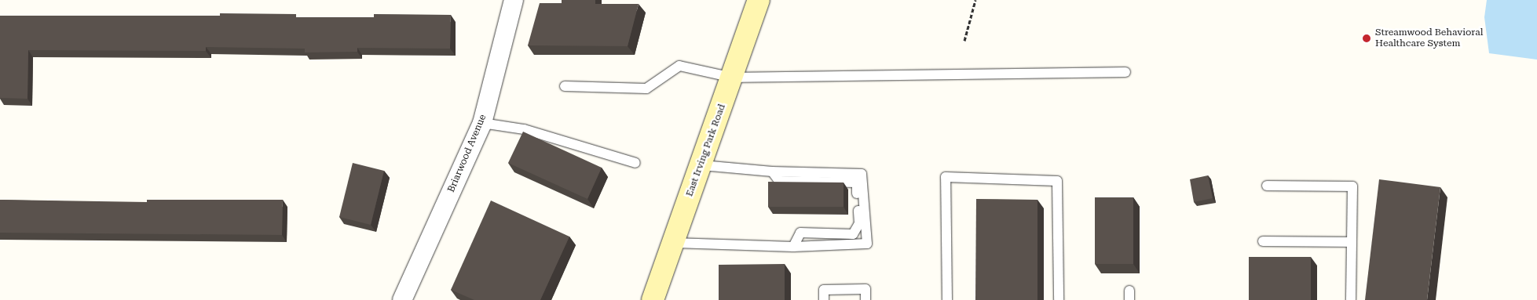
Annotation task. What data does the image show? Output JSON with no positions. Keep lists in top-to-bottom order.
{
  "streets": {
    "main road": ["East Irving Park Road"],
    "street": ["Briarwood Avenue"]
  },
  "places": ["Streamwood Behavioral Healthcare System"]
}
